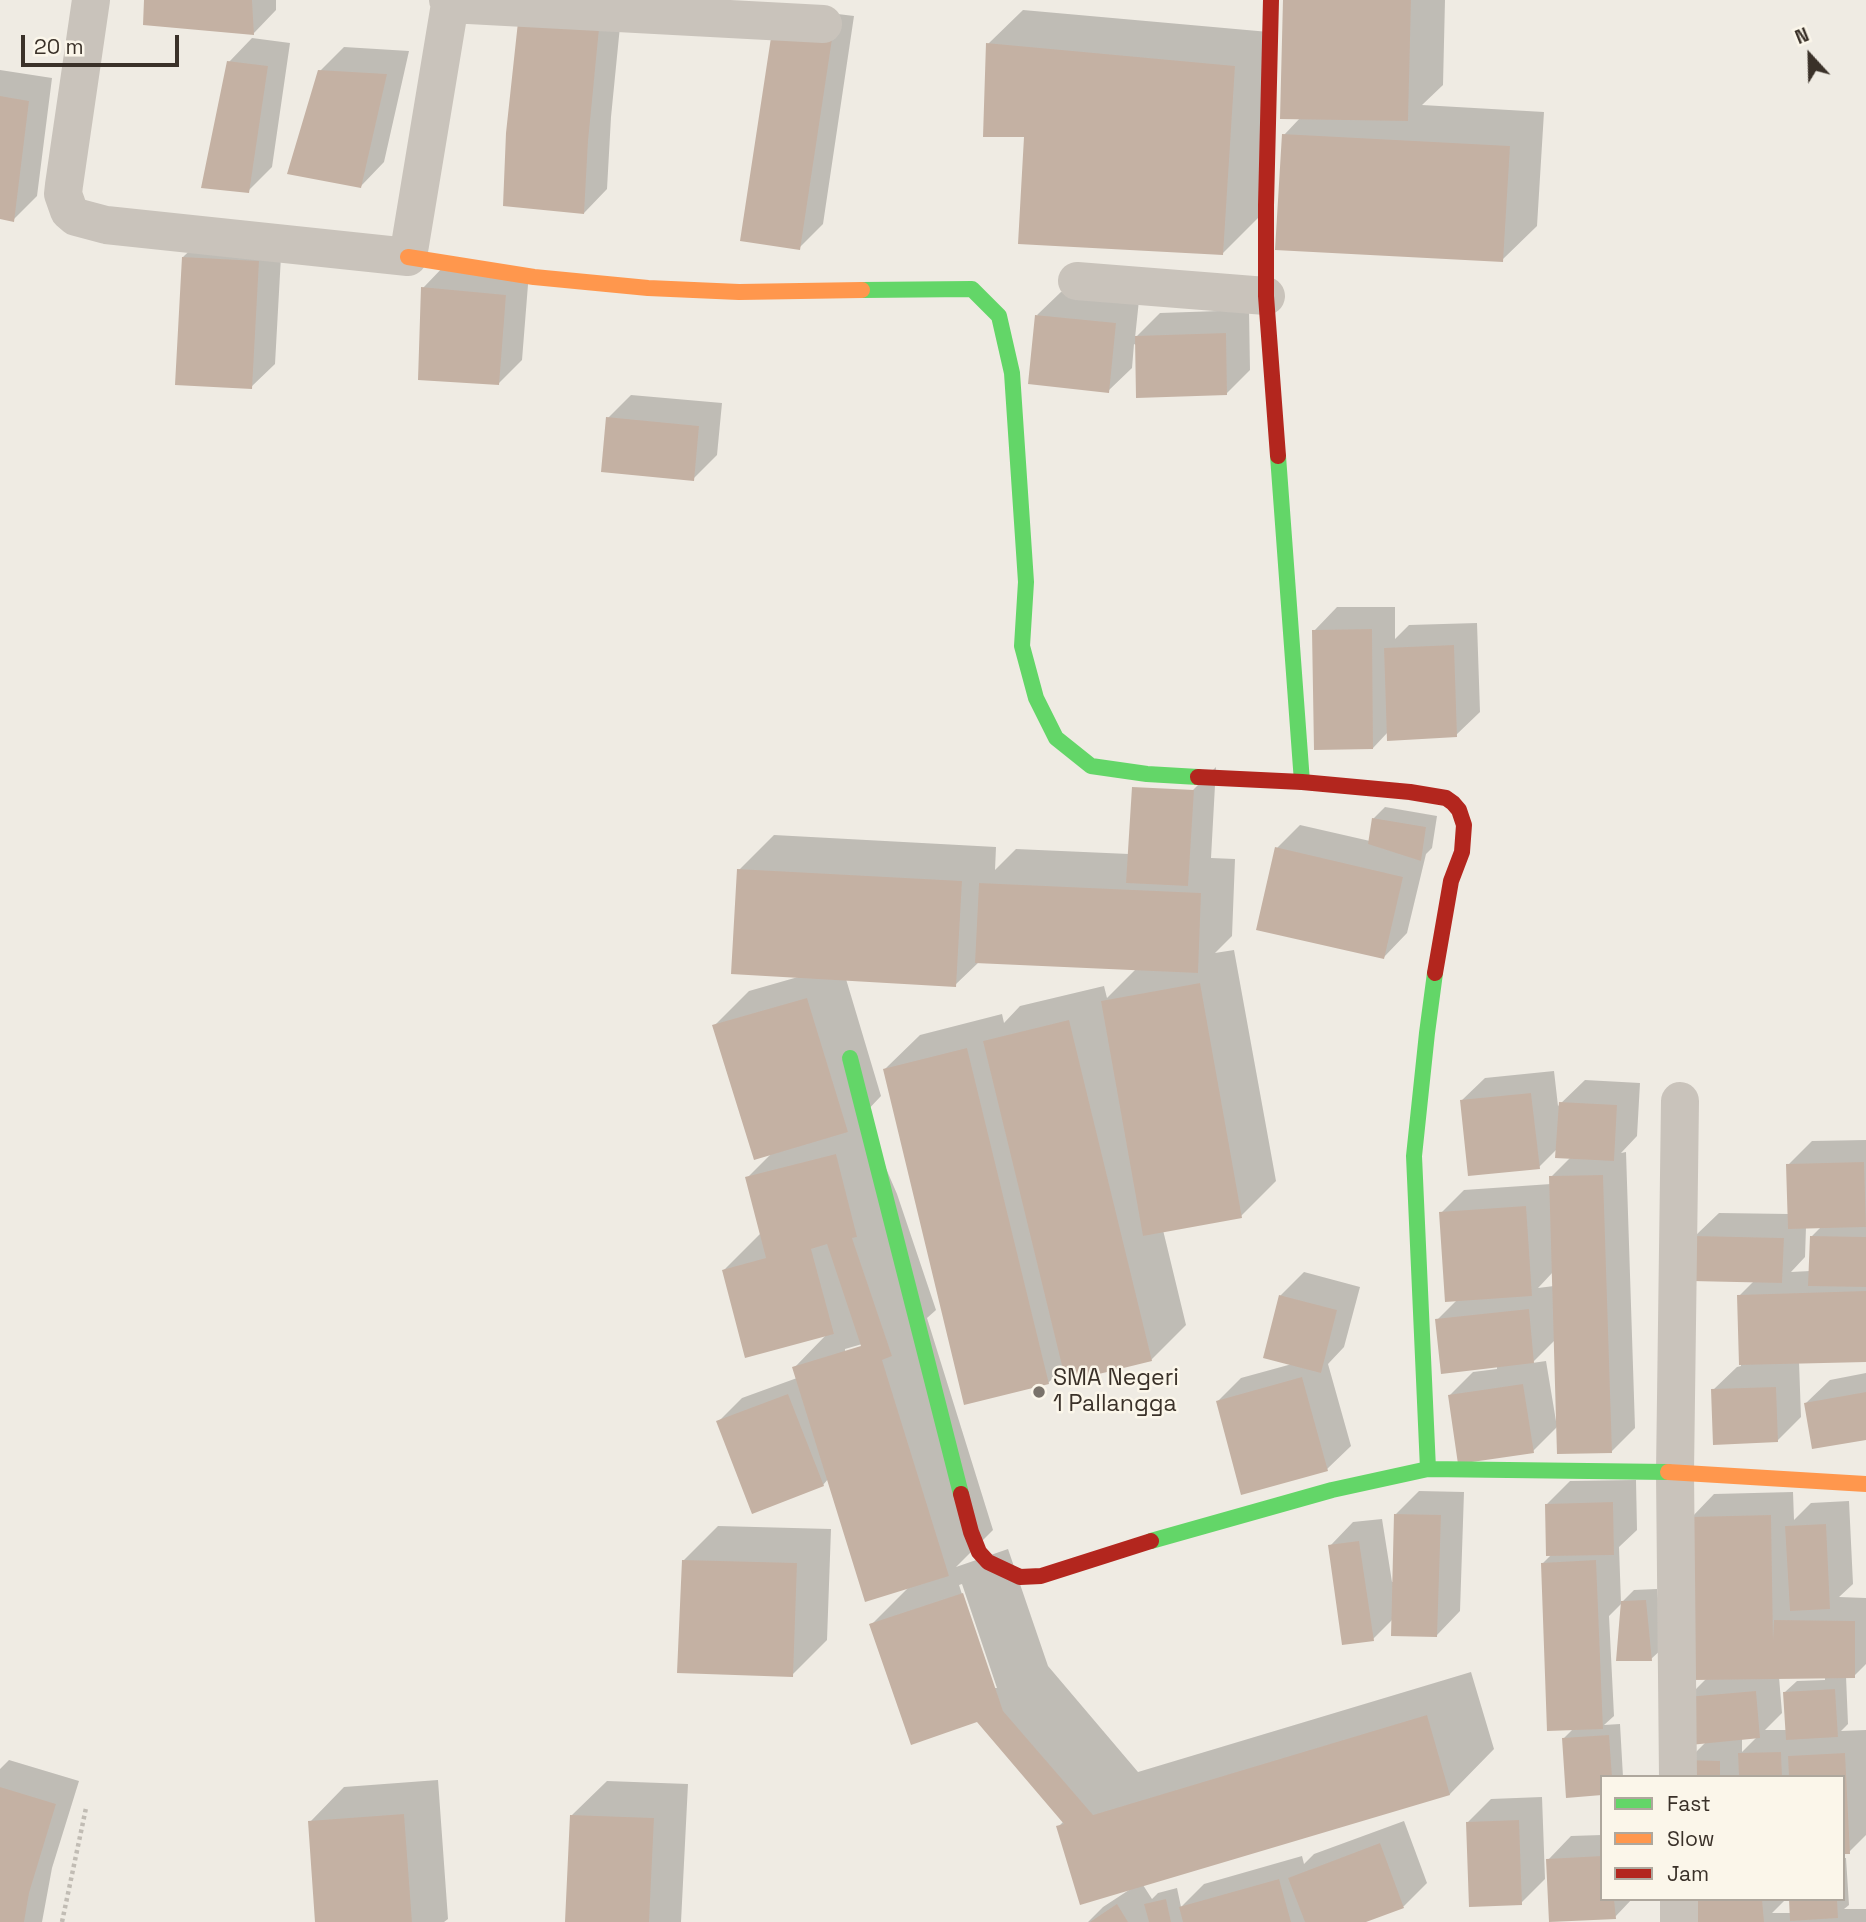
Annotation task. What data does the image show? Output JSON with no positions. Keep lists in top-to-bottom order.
{
  "places": ["SMA Negeri 1 Pallangga"],
  "legend": ["Fast", "Slow", "Jam"],
  "scale_bar": "20 m",
  "north": "top"
}
